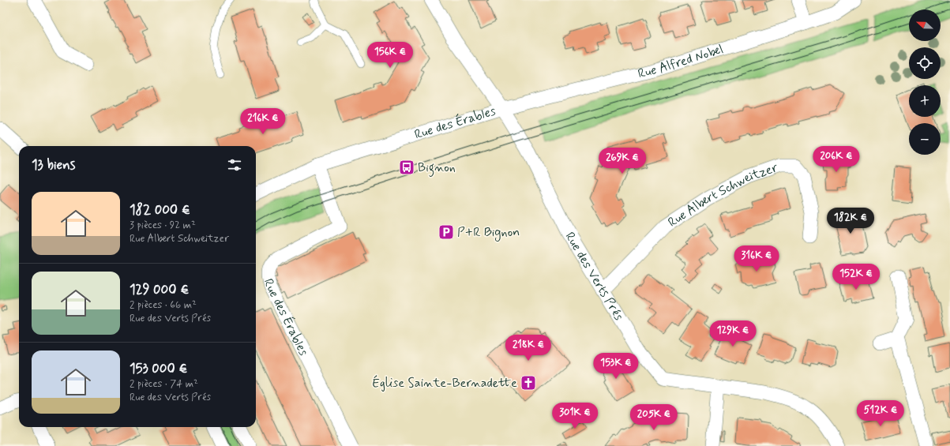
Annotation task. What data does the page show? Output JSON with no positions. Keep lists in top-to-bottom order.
{
  "streets": {
    "street": [
      "Rue Alfred Nobel",
      "Rue des Érables",
      "Rue Albert Schweitzer",
      "Rue des Verts Prés"
    ]
  },
  "crossings": [
    ["Rue Alfred Nobel", "Rue des Érables"],
    ["Rue Alfred Nobel", "Rue des Verts Prés"],
    ["Rue des Érables", "Rue des Verts Prés"],
    ["Rue Albert Schweitzer", "Rue des Verts Prés"]
  ],
  "places": {
    "bus stop": ["Bignon"],
    "parking": ["P+R Bignon"],
    "church": ["Église Sainte-Bernadette"]
  },
  "north": "left",
  "page": {
    "map_buttons": ["+", "−"],
    "price": [
      "156K €",
      "216K €",
      "206K €",
      "269K €",
      "182K €",
      "316K €",
      "152K €",
      "129K €",
      "218K €",
      "153K €",
      "512K €",
      "301K €",
      "205K €"
    ],
    "heading": "13 biens",
    "list": [
      {
        "name": "182 000 €",
        "note": "3 pièces · 92 m² · Rue Albert Schweitzer"
      },
      {
        "name": "129 000 €",
        "note": "2 pièces · 66 m² · Rue des Verts Prés"
      },
      {
        "name": "153 000 €",
        "note": "2 pièces · 74 m² · Rue des Verts Prés"
      }
    ]
  }
}
